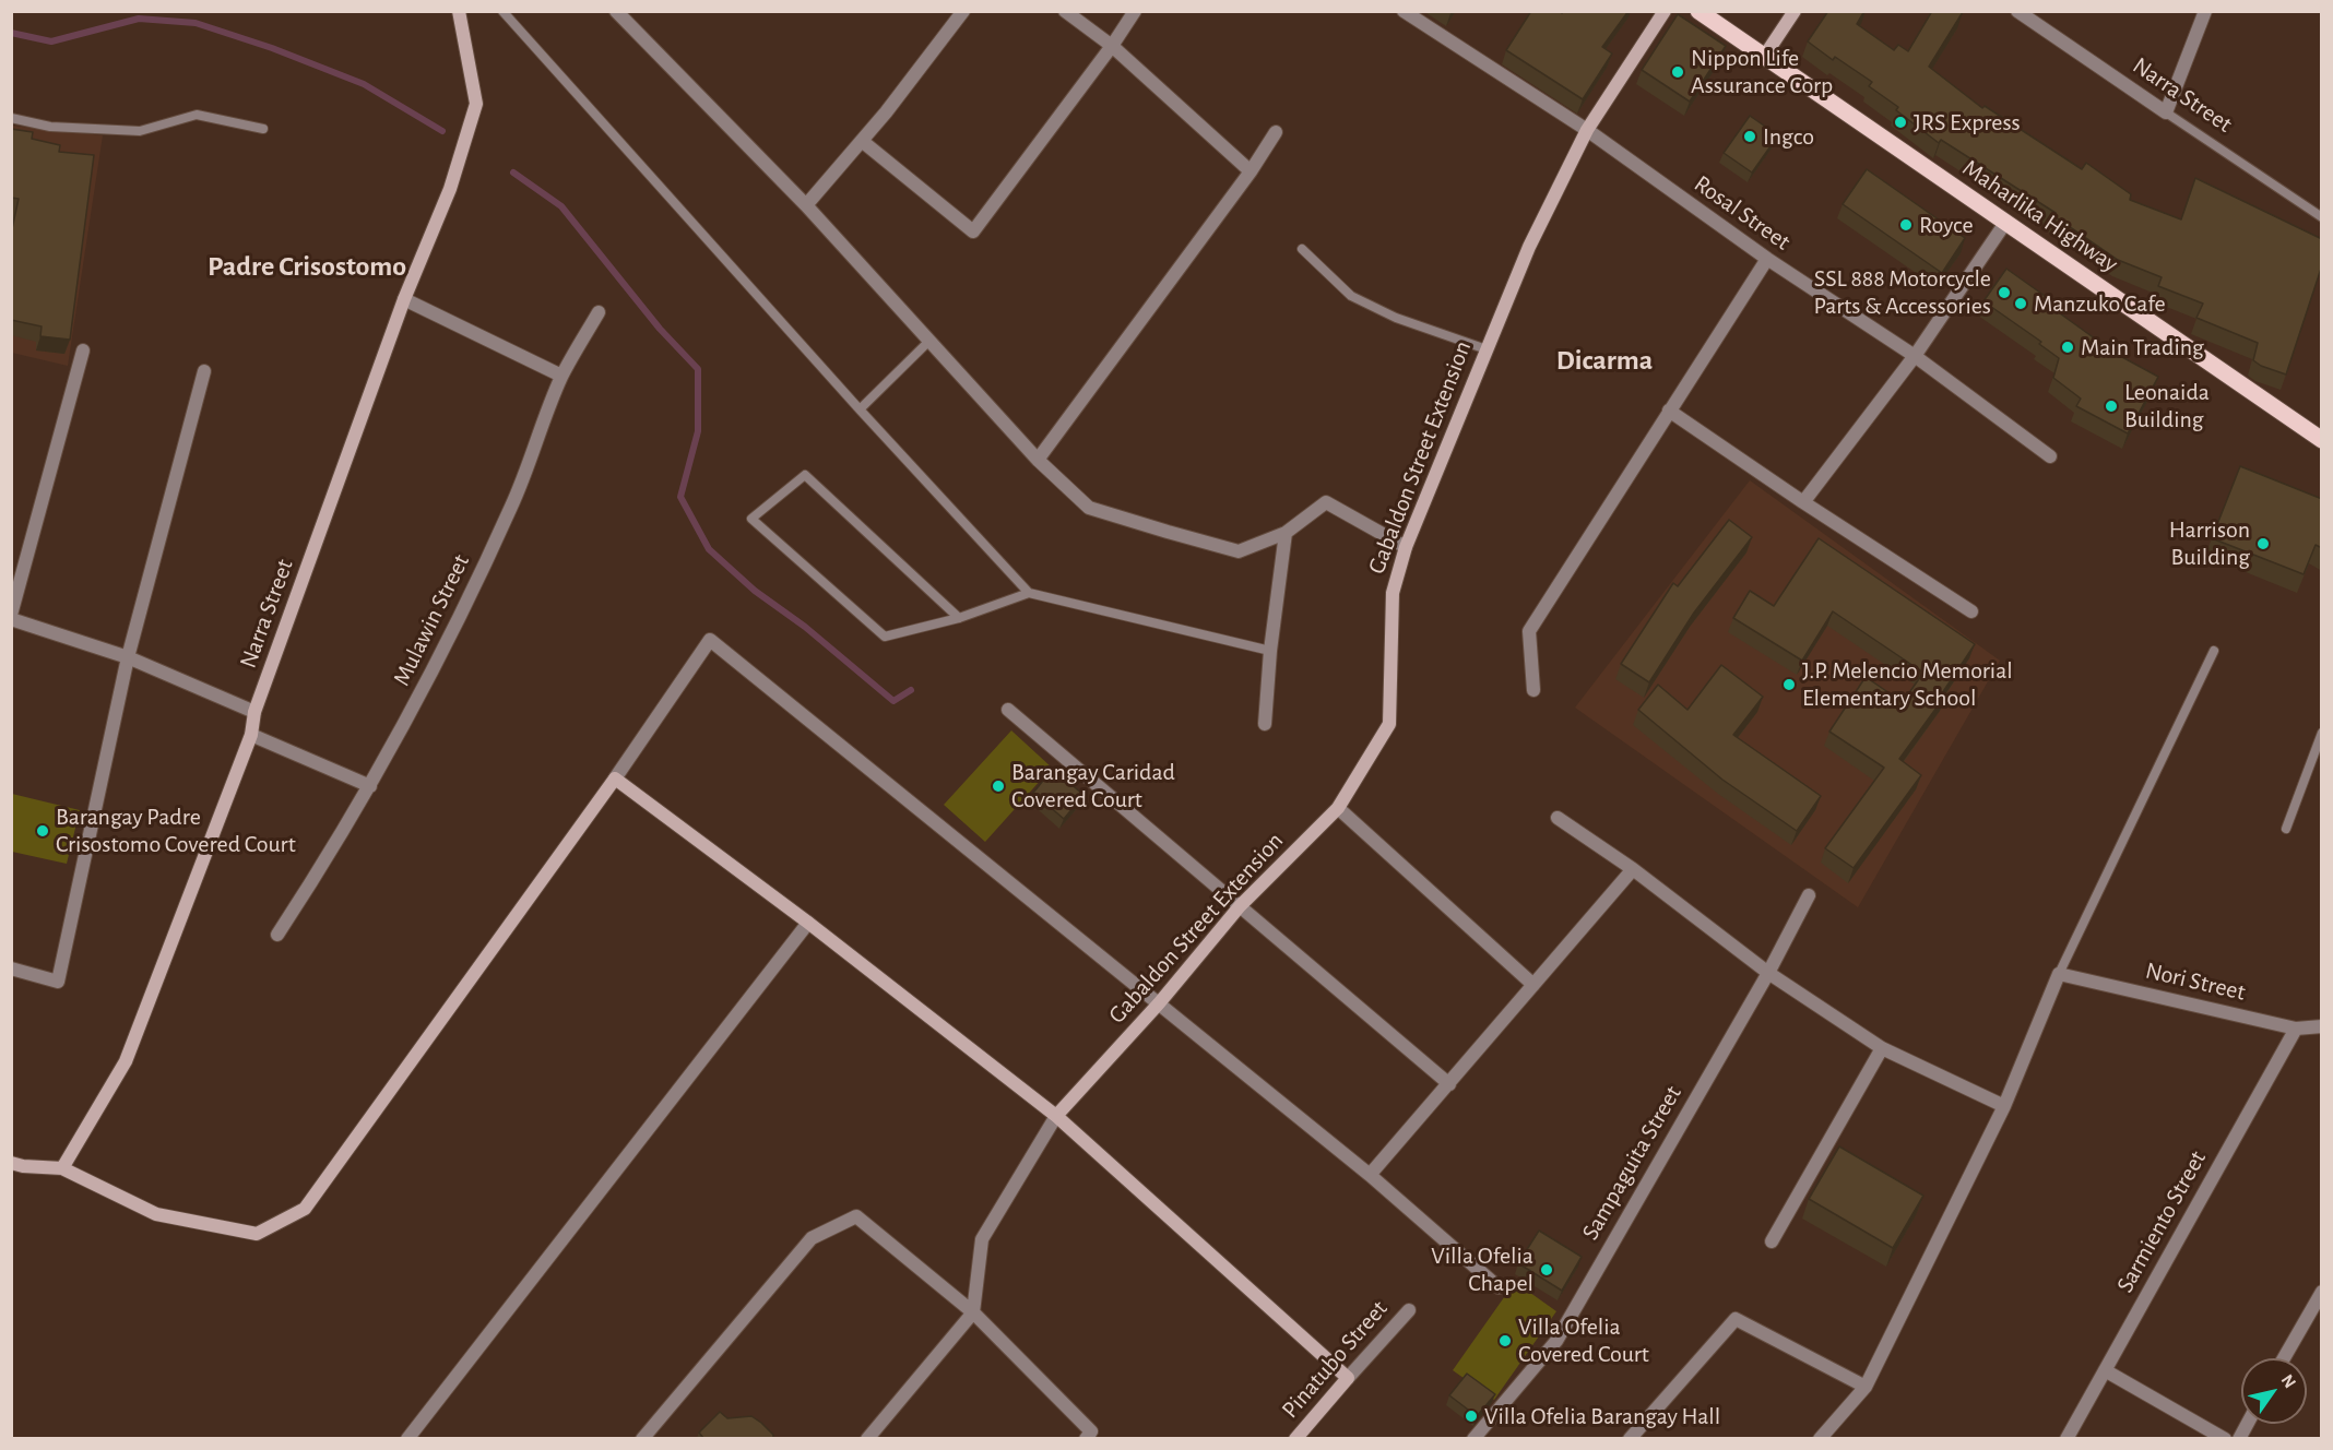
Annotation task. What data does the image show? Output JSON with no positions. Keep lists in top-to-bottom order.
{
  "streets": {
    "main road": ["Maharlika Highway"],
    "street": [
      "Narra Street",
      "Rosal Street",
      "Gabaldon Street Extension",
      "Mulawin Street",
      "Nori Street",
      "Sampaguita Street",
      "Sarmiento Street",
      "Pinatubo Street"
    ]
  },
  "crossings": [
    ["Rosal Street", "Gabaldon Street Extension"],
    ["Nori Street", "Sarmiento Street"]
  ],
  "districts": ["Padre Crisostomo", "Dicarma"],
  "places": [
    "Nippon Life Assurance Corp",
    "JRS Express",
    "Ingco",
    "Royce",
    "SSL 888 Motorcycle Parts & Accessories",
    "Manzuko Cafe",
    "Main Trading",
    "Leonaida Building",
    "Harrison Building",
    "J.P. Melencio Memorial Elementary School",
    "Barangay Caridad Covered Court",
    "Barangay Padre Crisostomo Covered Court",
    "Villa Ofelia Chapel",
    "Villa Ofelia Covered Court",
    "Villa Ofelia Barangay Hall"
  ],
  "north": "top right"
}
